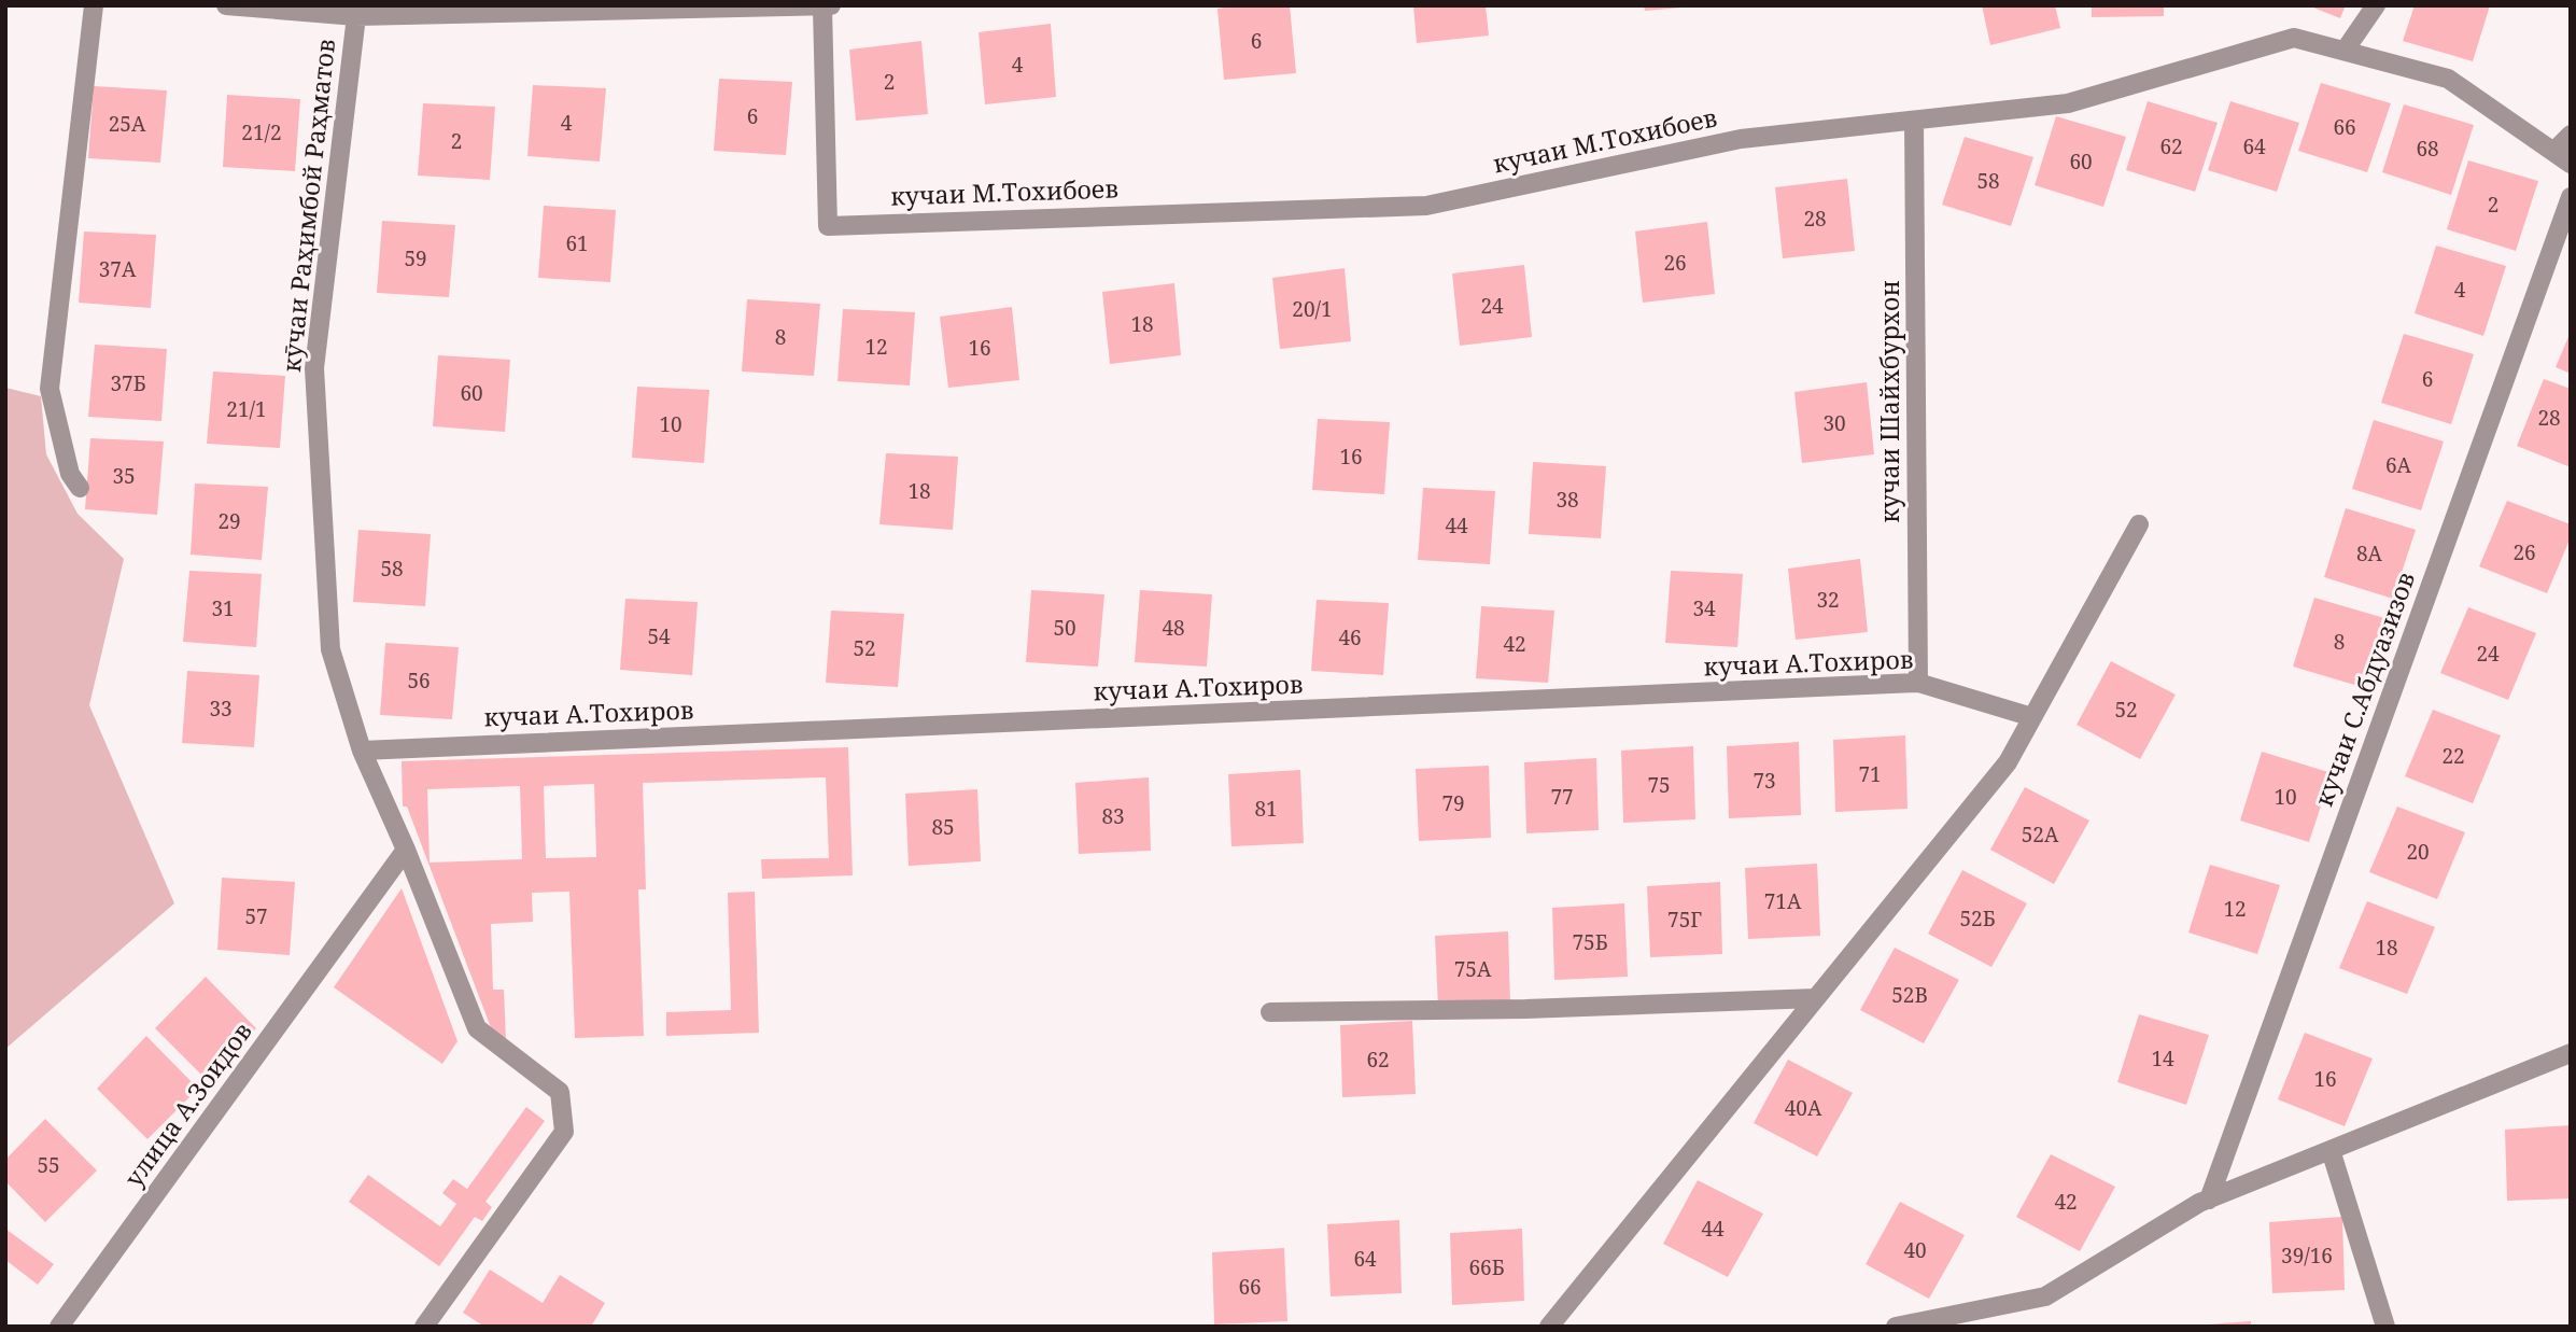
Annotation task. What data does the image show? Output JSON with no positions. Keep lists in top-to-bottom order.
{
  "streets": {
    "street": [
      "кучаи М.Тохибоев",
      "кӯчаи Раҳимбой Раҳматов",
      "кучаи Шайхбурхон",
      "кучаи А.Тохиров",
      "кучаи С.Абдуазизов",
      "улица А.Зоидов"
    ]
  },
  "crossings": [
    ["кучаи М.Тохибоев", "кӯчаи Раҳимбой Раҳматов"],
    ["кучаи М.Тохибоев", "кучаи Шайхбурхон"],
    ["кӯчаи Раҳимбой Раҳматов", "кучаи А.Тохиров"],
    ["кӯчаи Раҳимбой Раҳматов", "улица А.Зоидов"],
    ["кучаи Шайхбурхон", "кучаи А.Тохиров"]
  ],
  "house_numbers": [
    "6",
    "4",
    "2",
    "6",
    "4",
    "25А",
    "66",
    "21/2",
    "2",
    "62",
    "64",
    "68",
    "60",
    "58",
    "2",
    "28",
    "61",
    "59",
    "26",
    "37А",
    "4",
    "24",
    "20/1",
    "18",
    "8",
    "12",
    "16",
    "6",
    "37Б",
    "60",
    "21/1",
    "28",
    "30",
    "10",
    "16",
    "6А",
    "35",
    "18",
    "38",
    "29",
    "44",
    "26",
    "8А",
    "58",
    "32",
    "31",
    "34",
    "50",
    "48",
    "54",
    "46",
    "8",
    "42",
    "52",
    "24",
    "56",
    "33",
    "52",
    "22",
    "71",
    "73",
    "75",
    "77",
    "10",
    "79",
    "81",
    "83",
    "85",
    "52А",
    "20",
    "71А",
    "12",
    "57",
    "52Б",
    "75Г",
    "75Б",
    "18",
    "75А",
    "52В",
    "14",
    "62",
    "16",
    "40А",
    "55",
    "42",
    "44",
    "40",
    "39/16",
    "64",
    "66Б",
    "66"
  ]
}
